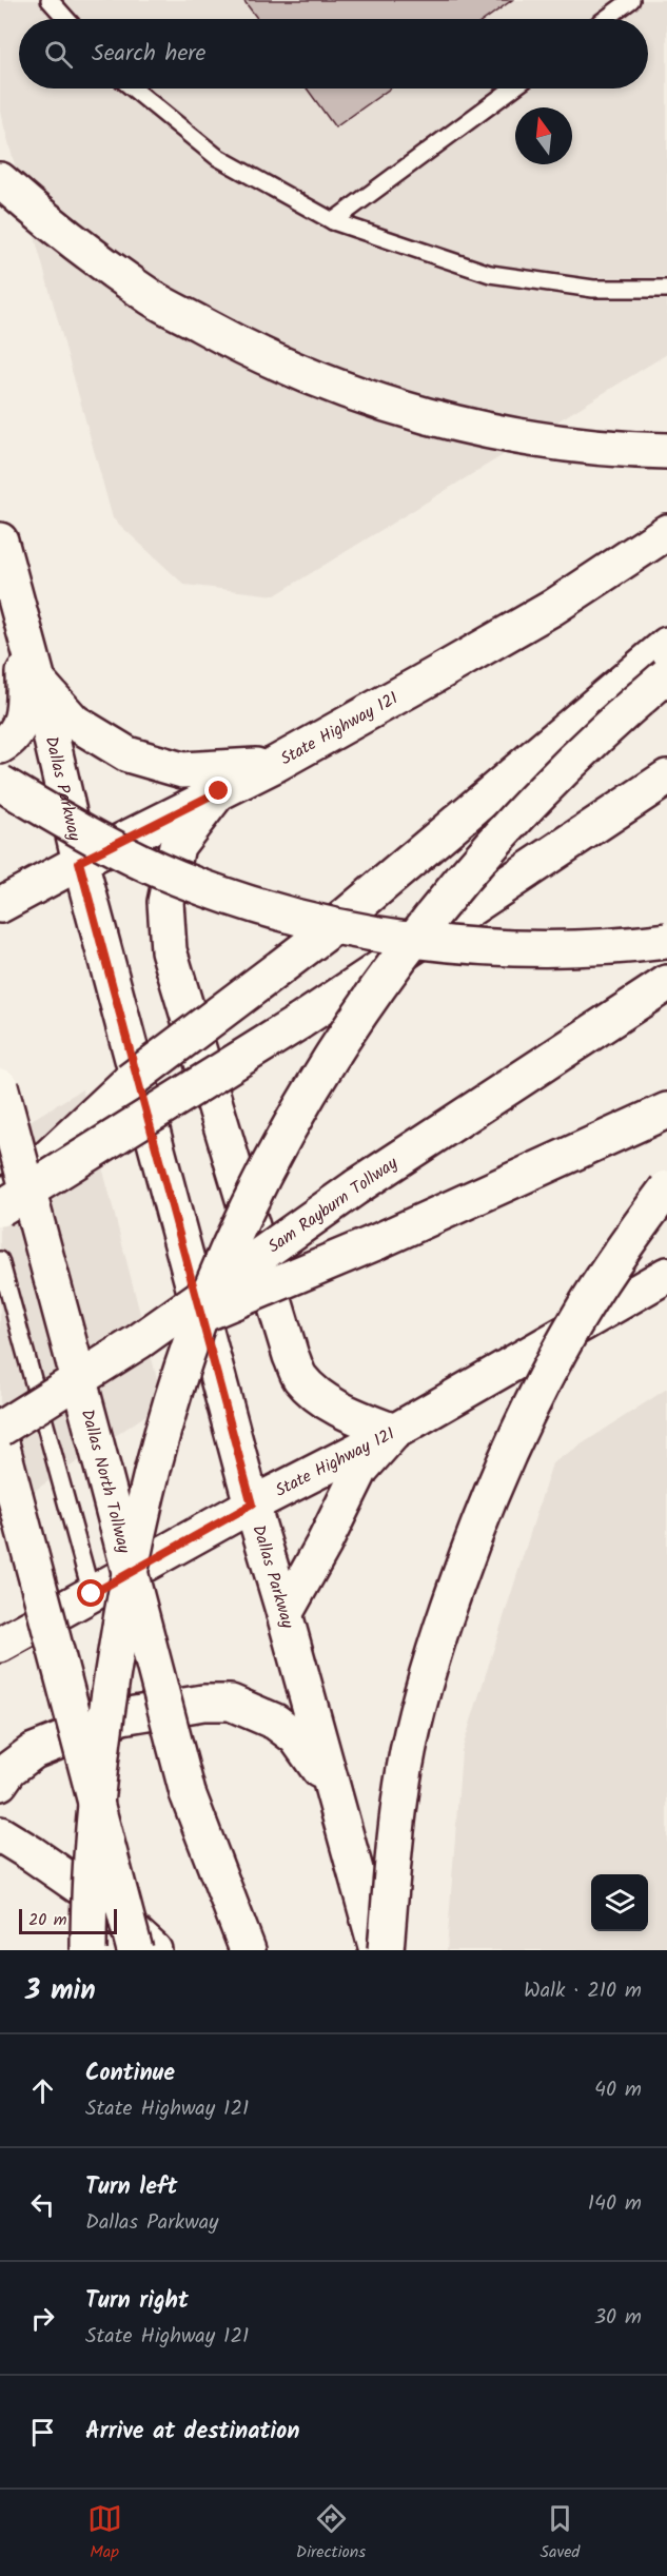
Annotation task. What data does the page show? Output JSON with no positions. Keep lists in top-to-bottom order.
{
  "streets": {
    "main road": [
      "State Highway 121",
      "Dallas Parkway",
      "Sam Rayburn Tollway",
      "Dallas North Tollway"
    ]
  },
  "crossings": [
    ["State Highway 121", "Dallas Parkway"]
  ],
  "scale_bar": "20 m",
  "north": "top",
  "page": {
    "search": "Search here",
    "scale": "20 m",
    "heading": ["3 min", "Walk · 210 m"],
    "list": [
      ["Continue", "State Highway 121", "40 m"],
      ["Turn left", "Dallas Parkway", "140 m"],
      ["Turn right", "State Highway 121", "30 m"],
      "Arrive at destination"
    ],
    "nav": ["Map", "Directions", "Saved"]
  }
}
